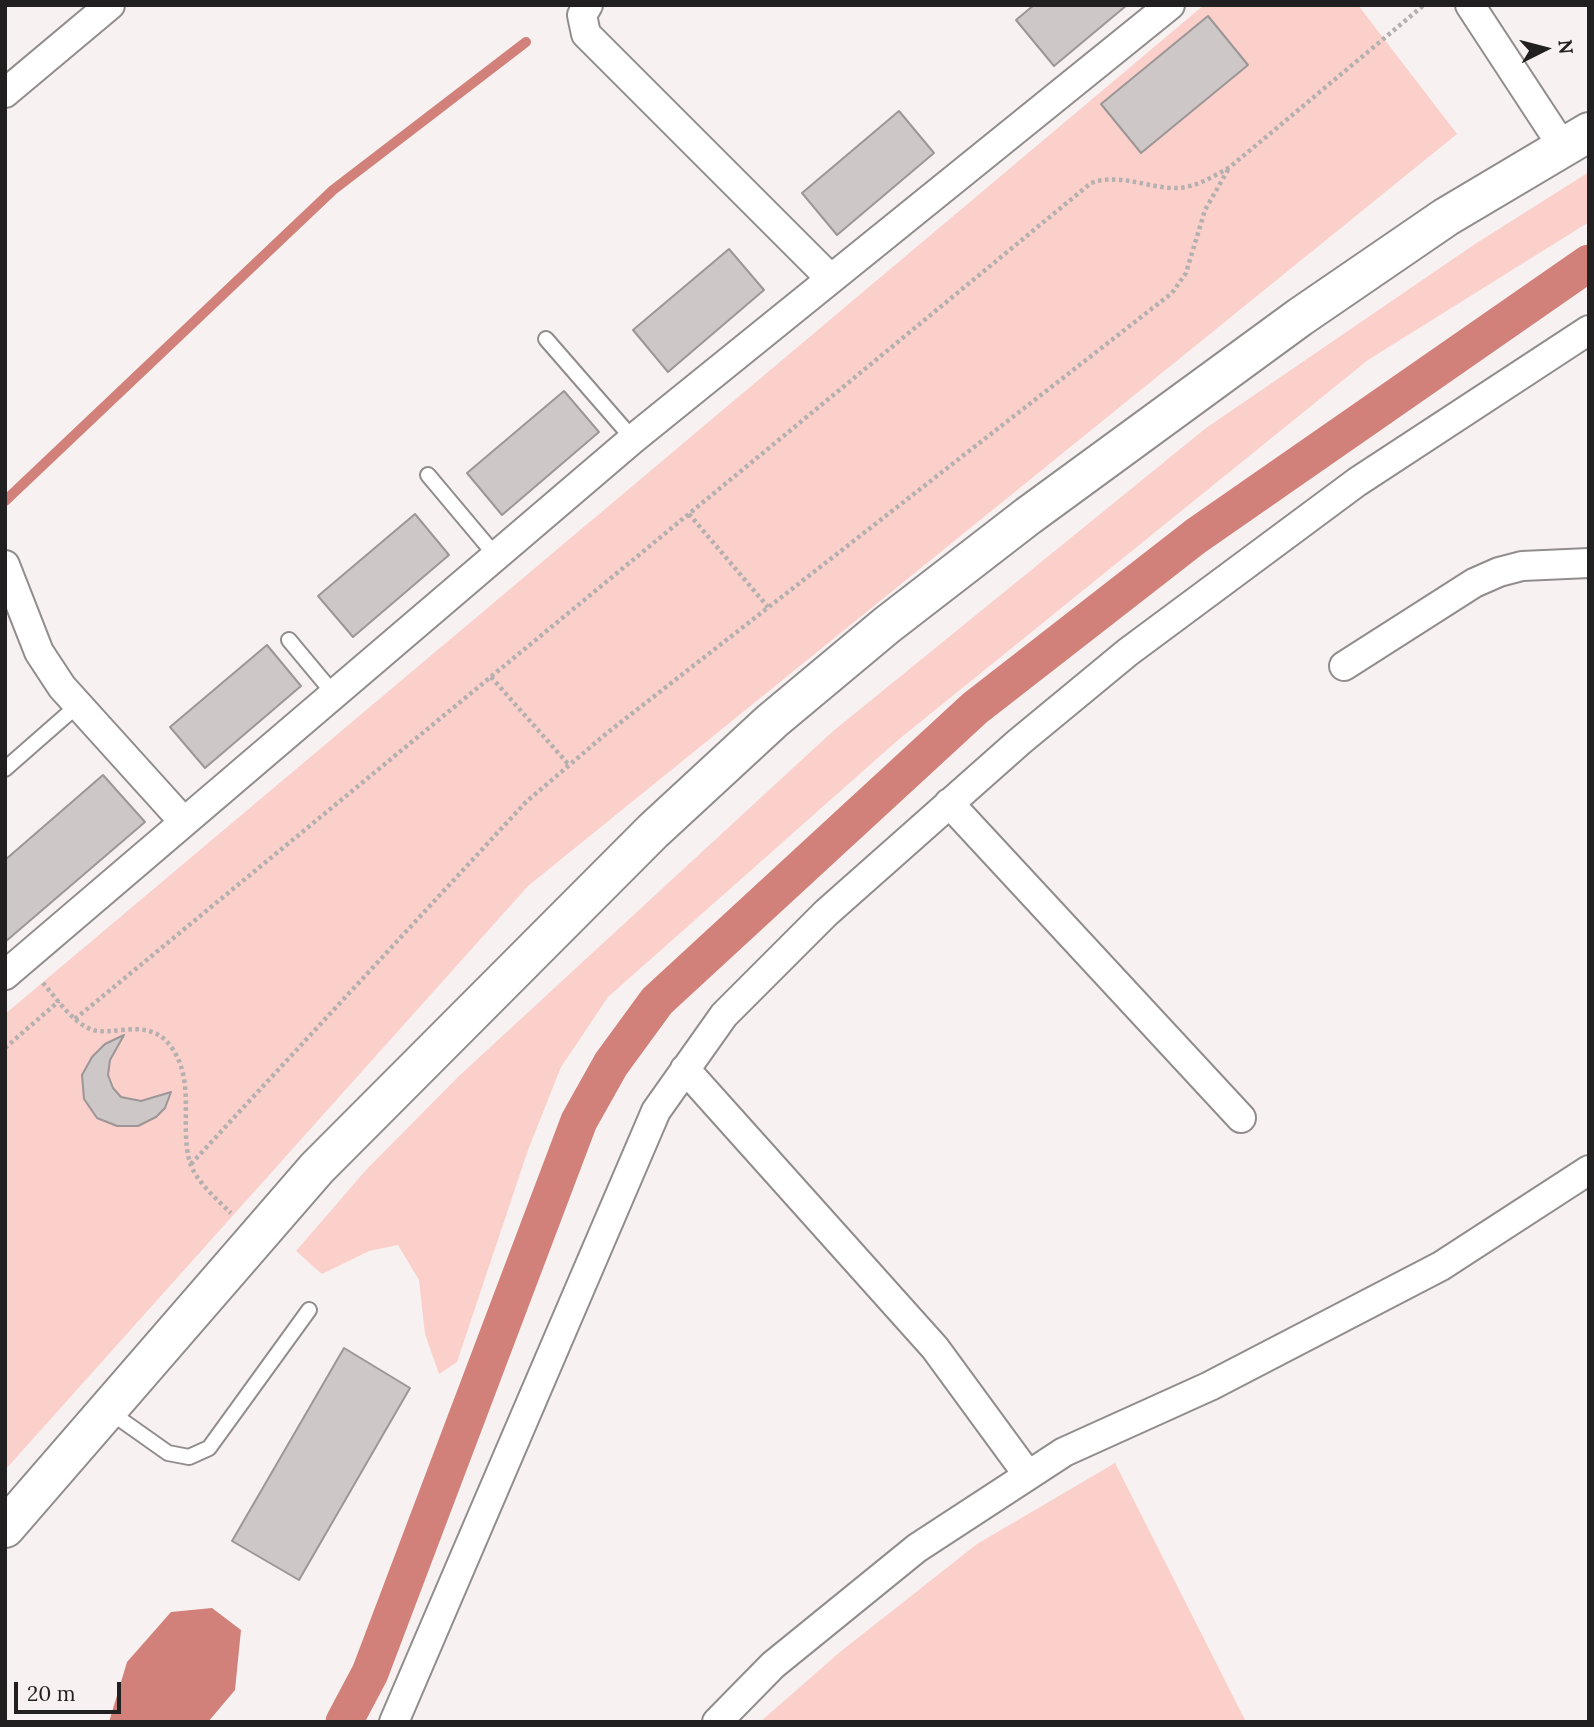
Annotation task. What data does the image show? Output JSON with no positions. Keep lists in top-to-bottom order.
{
  "scale_bar": "20 m",
  "north": "right"
}
